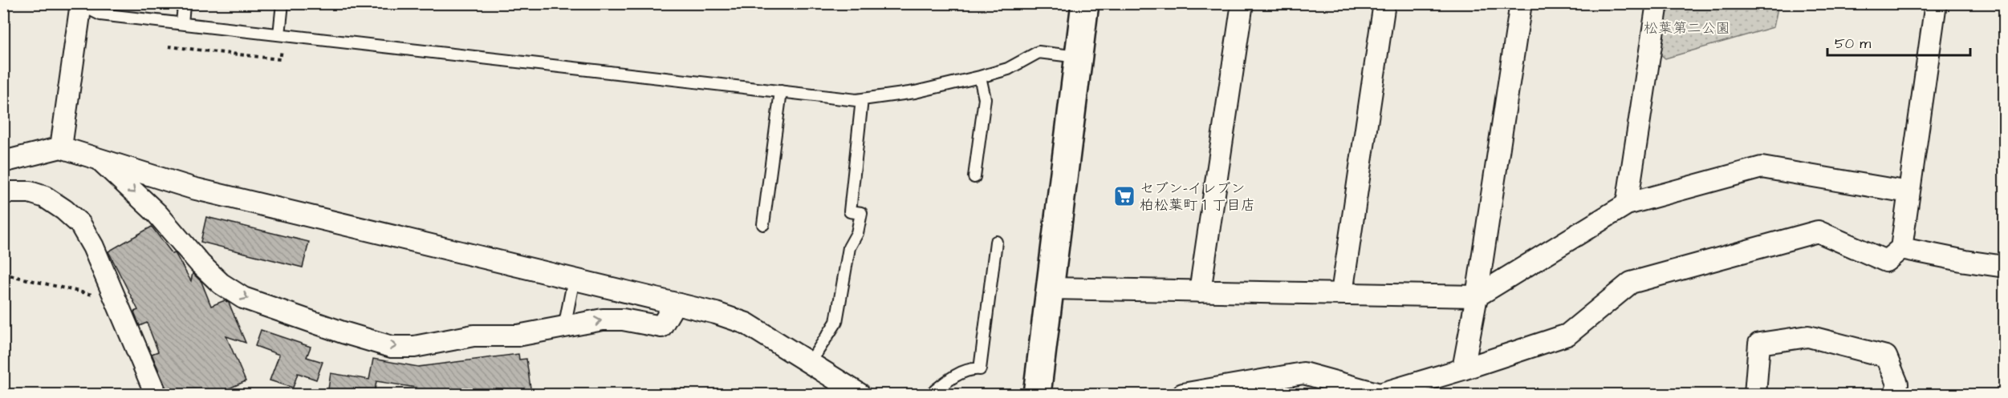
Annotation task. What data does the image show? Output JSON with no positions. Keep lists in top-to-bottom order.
{
  "parks": ["松葉第二公園"],
  "places": {
    "supermarket": ["セブン-イレブン 柏松葉町１丁目店"]
  },
  "scale_bar": "50 m"
}
